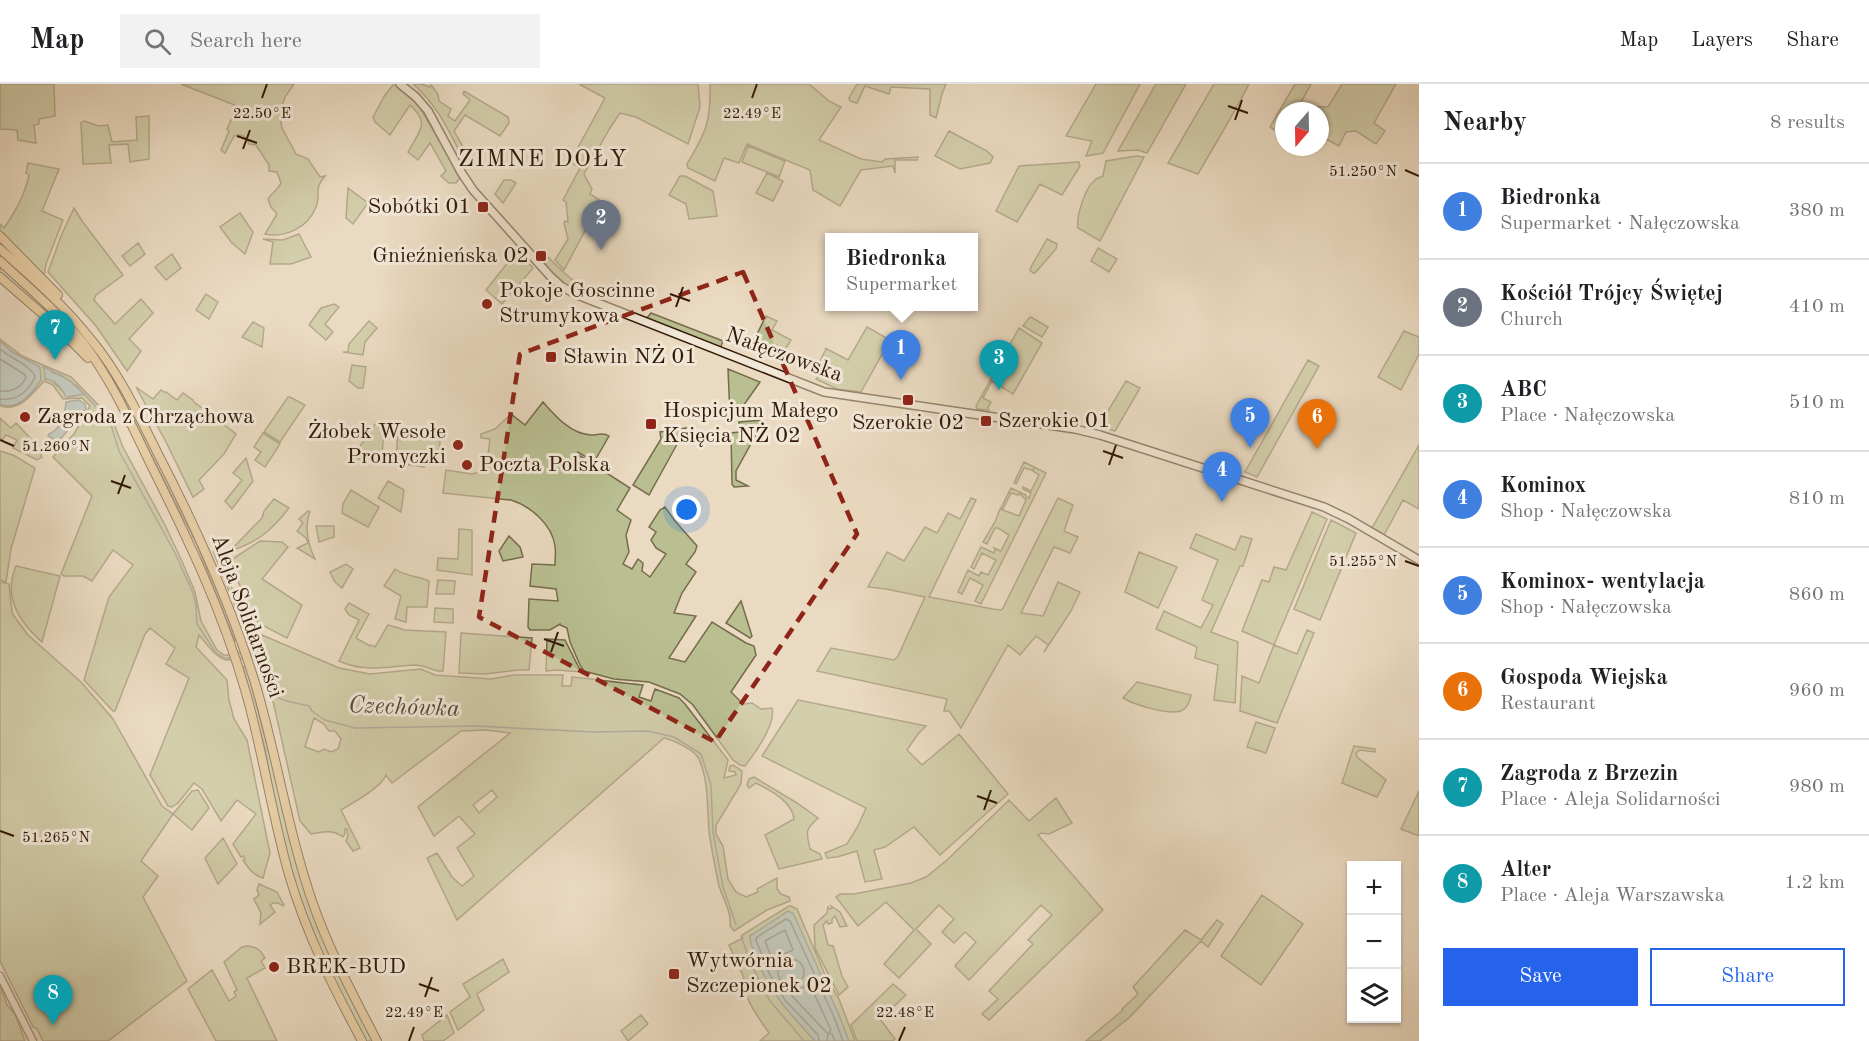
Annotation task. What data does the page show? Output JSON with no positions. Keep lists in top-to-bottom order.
{
  "streets": {
    "main road": ["Nałęczowska", "Aleja Solidarności"]
  },
  "districts": ["ZIMNE DOŁY"],
  "water": ["Czechówka"],
  "places": {
    "transit": [
      "Sobótki 01",
      "Gnieźnieńska 02",
      "Sławin NŻ 01",
      "Szerokie 02",
      "Szerokie 01",
      "Hospicjum Małego Księcia NŻ 02",
      "Wytwórnia Szczepionek 02"
    ],
    "other": [
      "Pokoje Goscinne Strumykowa",
      "Zagroda z Chrząchowa",
      "Żłobek Wesołe Promyczki",
      "Poczta Polska",
      "BREK-BUD"
    ]
  },
  "north": "bottom",
  "page": {
    "header": "Map",
    "search": "Search here",
    "nav": ["Map", "Layers", "Share"],
    "heading": ["Nearby", "8 results"],
    "list": [
      {
        "mark": "1",
        "name": "Biedronka",
        "note": "Supermarket · Nałęczowska",
        "value": "380 m"
      },
      {
        "mark": "2",
        "name": "Kościół Trójcy Świętej",
        "note": "Church",
        "value": "410 m"
      },
      {
        "mark": "3",
        "name": "ABC",
        "note": "Place · Nałęczowska",
        "value": "510 m"
      },
      {
        "mark": "4",
        "name": "Kominox",
        "note": "Shop · Nałęczowska",
        "value": "810 m"
      },
      {
        "mark": "5",
        "name": "Kominox- wentylacja",
        "note": "Shop · Nałęczowska",
        "value": "860 m"
      },
      {
        "mark": "6",
        "name": "Gospoda Wiejska",
        "note": "Restaurant",
        "value": "960 m"
      },
      {
        "mark": "7",
        "name": "Zagroda z Brzezin",
        "note": "Place · Aleja Solidarności",
        "value": "980 m"
      },
      {
        "mark": "8",
        "name": "Alter",
        "note": "Place · Aleja Warszawska",
        "value": "1.2 km"
      }
    ],
    "pins": [
      "2",
      "7",
      "1",
      "3",
      "5",
      "6",
      "4",
      "8"
    ],
    "popup": ["Biedronka", "Supermarket"],
    "map_buttons": ["+", "−"],
    "buttons": ["Save", "Share"]
  },
  "coordinates": [
    "22.50°E",
    "22.49°E",
    "51.250°N",
    "51.260°N",
    "51.255°N",
    "51.265°N",
    "22.48°E"
  ]
}
